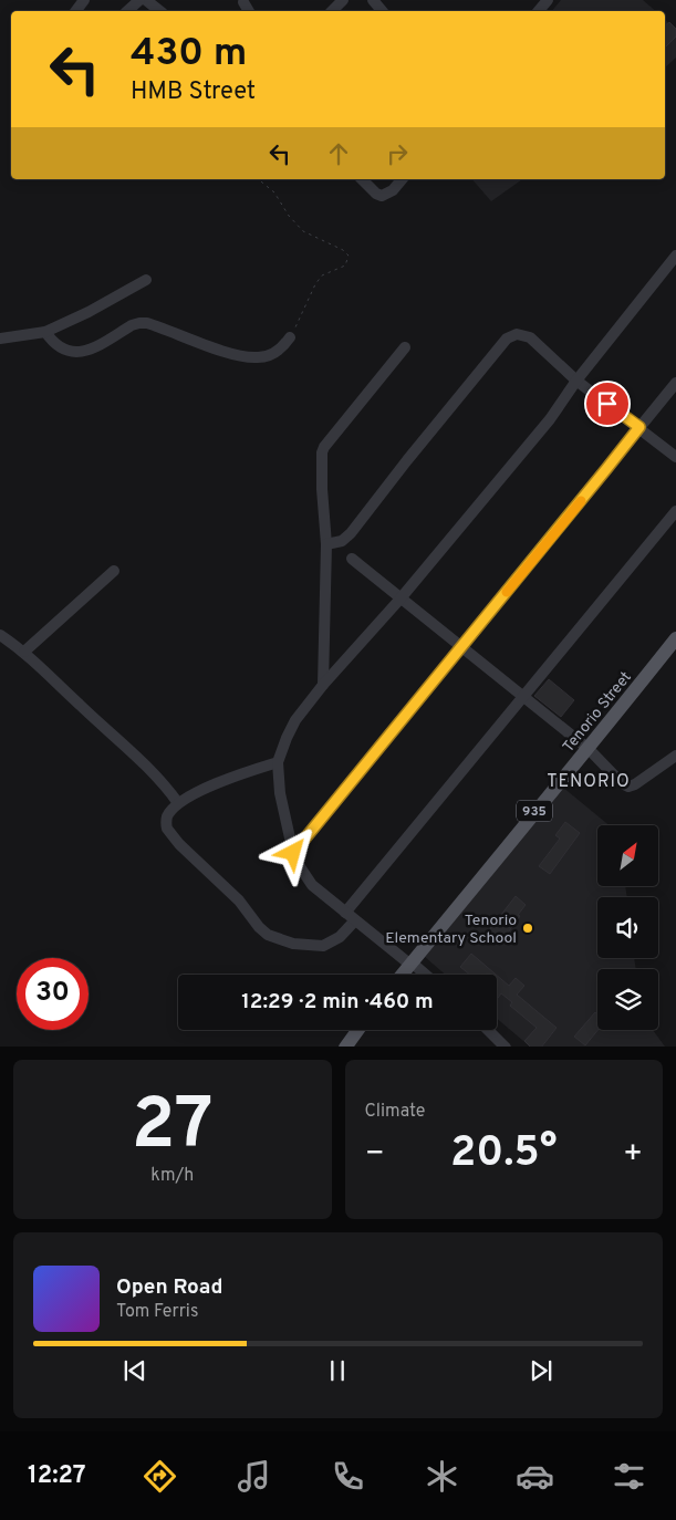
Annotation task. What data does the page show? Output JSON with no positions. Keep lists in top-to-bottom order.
{
  "streets": {
    "main road": ["Tenorio Street", "935"]
  },
  "districts": ["TENORIO"],
  "places": ["Tenorio Elementary School"],
  "north": "top right",
  "page": {
    "turn": ["430 m", "HMB Street"],
    "limit": "30",
    "trip": "12:29 · 2 min · 460 m",
    "tile": [
      ["27", "km/h"],
      "Climate"
    ],
    "heat": ["−", "20.5°", "+"],
    "song": ["Open Road", "Tom Ferris"],
    "tabs": "12:27"
  }
}
